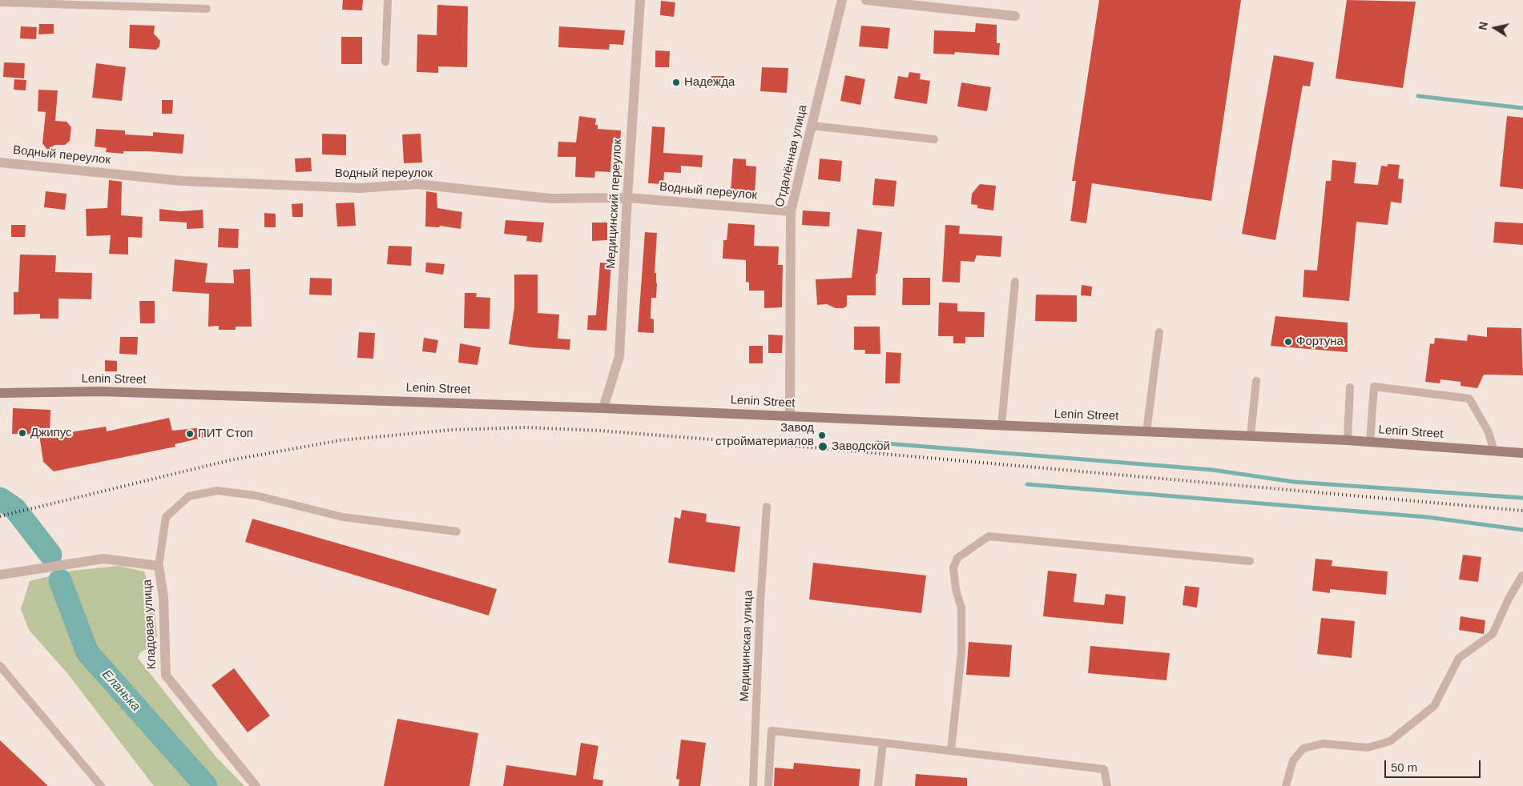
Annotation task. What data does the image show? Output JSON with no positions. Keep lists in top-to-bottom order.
{
  "streets": {
    "main road": ["Lenin Street"],
    "street": [
      "Водный переулок",
      "Отдалённая улица",
      "Медицинский переулок",
      "Кладовая улица"
    ],
    "lane": ["Медицинская улица"]
  },
  "crossings": [
    ["Водный переулок", "Отдалённая улица"],
    ["Водный переулок", "Медицинский переулок"],
    ["Отдалённая улица", "Lenin Street"],
    ["Медицинский переулок", "Lenin Street"]
  ],
  "water": ["Еланька"],
  "places": [
    "Надежда",
    "Фортуна",
    "Джипус",
    "ПИТ Стоп",
    "Завод стройматериалов",
    "Заводской"
  ],
  "scale_bar": "50 m",
  "north": "left"
}
